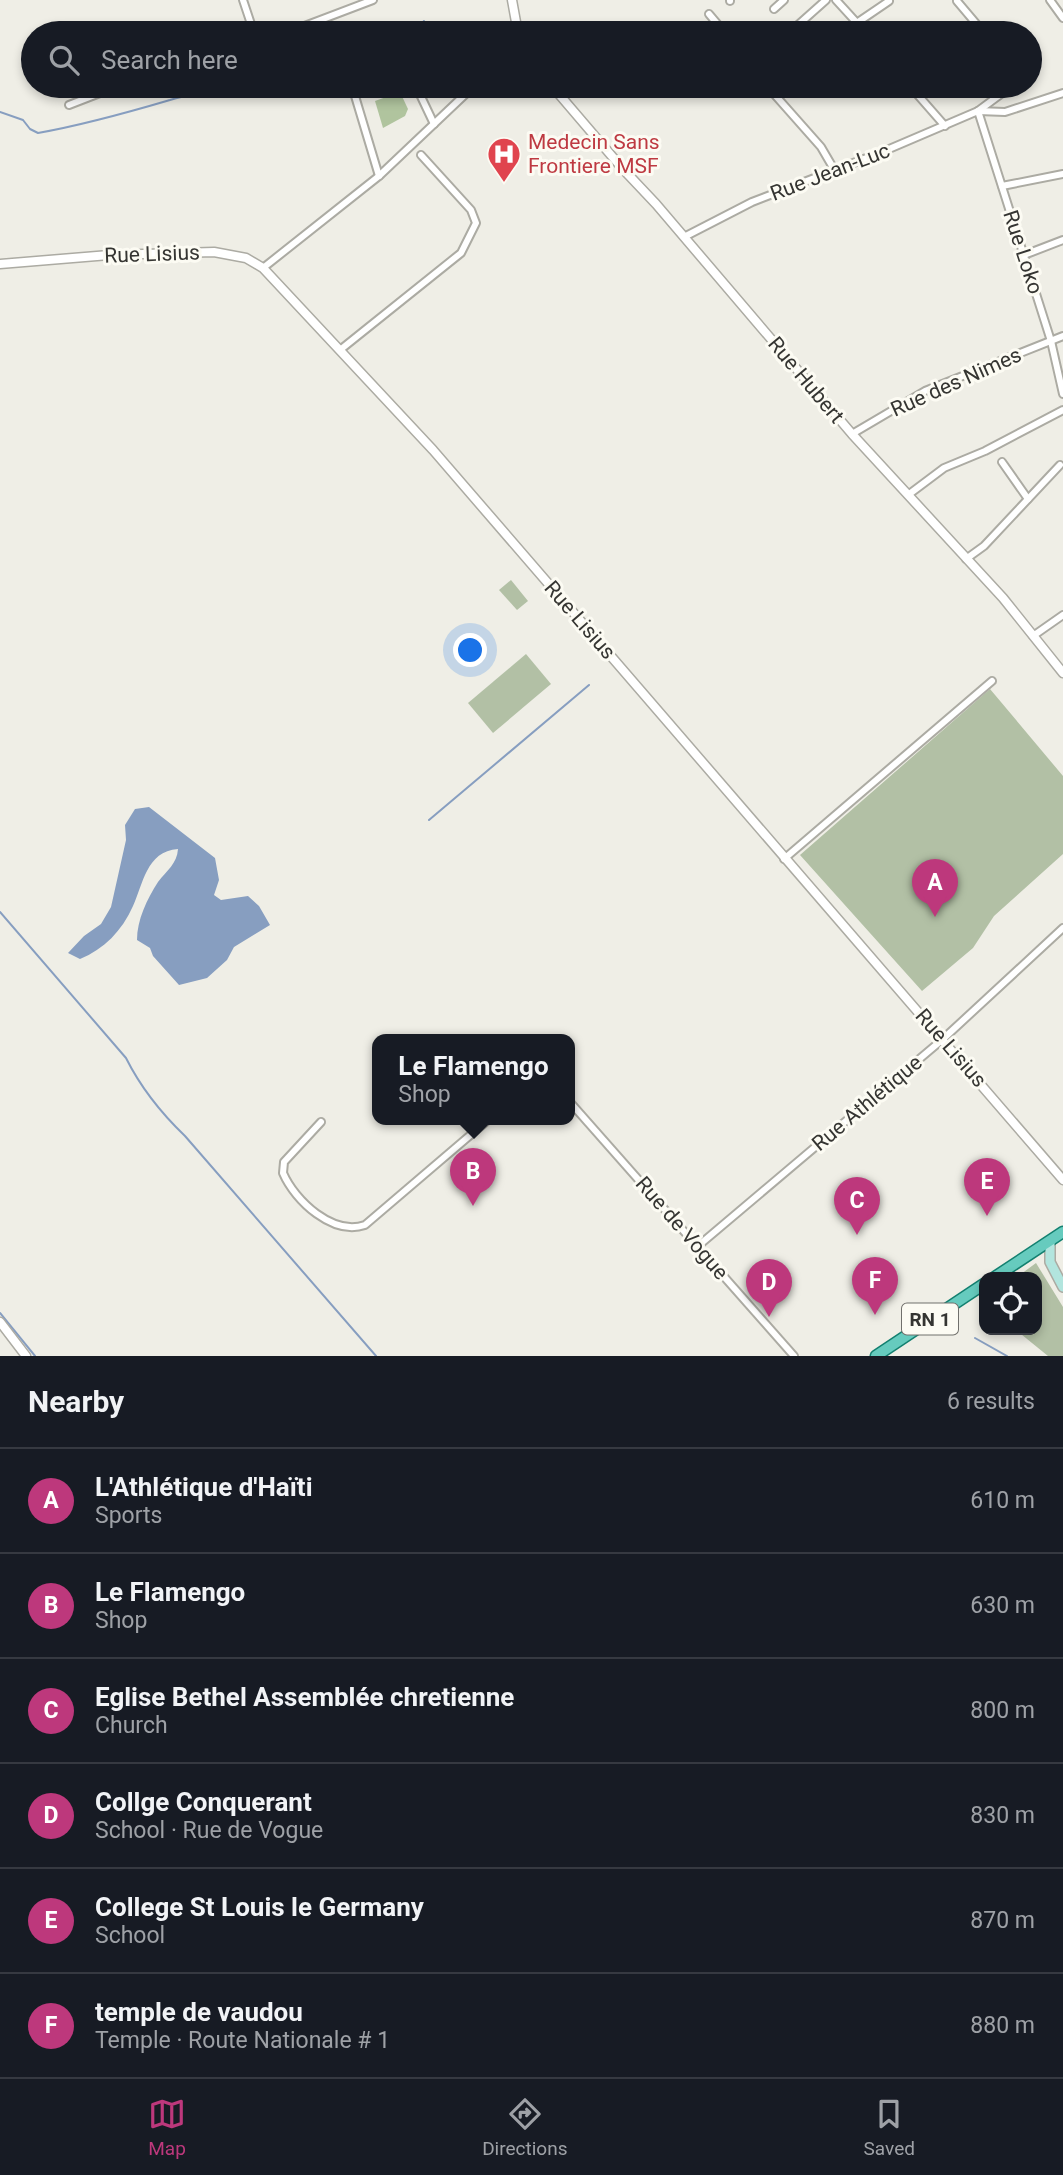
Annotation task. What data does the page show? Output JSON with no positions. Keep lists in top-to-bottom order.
{
  "streets": {
    "main road": ["RN 1"],
    "street": [
      "Rue Jean-Luc",
      "Rue Loko",
      "Rue Lisius",
      "Rue Hubert",
      "Rue des Nimes",
      "Rue Athlétique",
      "Rue de Vogue"
    ]
  },
  "crossings": [
    ["Rue Jean-Luc", "Rue Loko"],
    ["Rue Jean-Luc", "Rue Hubert"],
    ["Rue Loko", "Rue des Nimes"],
    ["Rue Lisius", "Rue Athlétique"],
    ["Rue Hubert", "Rue des Nimes"],
    ["Rue Athlétique", "Rue de Vogue"]
  ],
  "places": {
    "hospital": ["Medecin Sans Frontiere MSF"]
  },
  "page": {
    "search": "Search here",
    "pins": [
      "A",
      "B",
      "E",
      "C",
      "F",
      "D"
    ],
    "popup": ["Le Flamengo", "Shop"],
    "heading": ["Nearby", "6 results"],
    "list": [
      {
        "mark": "A",
        "name": "L'Athlétique d'Haïti",
        "note": "Sports",
        "value": "610 m"
      },
      {
        "mark": "B",
        "name": "Le Flamengo",
        "note": "Shop",
        "value": "630 m"
      },
      {
        "mark": "C",
        "name": "Eglise Bethel Assemblée chretienne",
        "note": "Church",
        "value": "800 m"
      },
      {
        "mark": "D",
        "name": "Collge Conquerant",
        "note": "School · Rue de Vogue",
        "value": "830 m"
      },
      {
        "mark": "E",
        "name": "College St Louis le Germany",
        "note": "School",
        "value": "870 m"
      },
      {
        "mark": "F",
        "name": "temple de vaudou",
        "note": "Temple · Route Nationale # 1",
        "value": "880 m"
      }
    ],
    "nav": ["Map", "Directions", "Saved"]
  }
}
